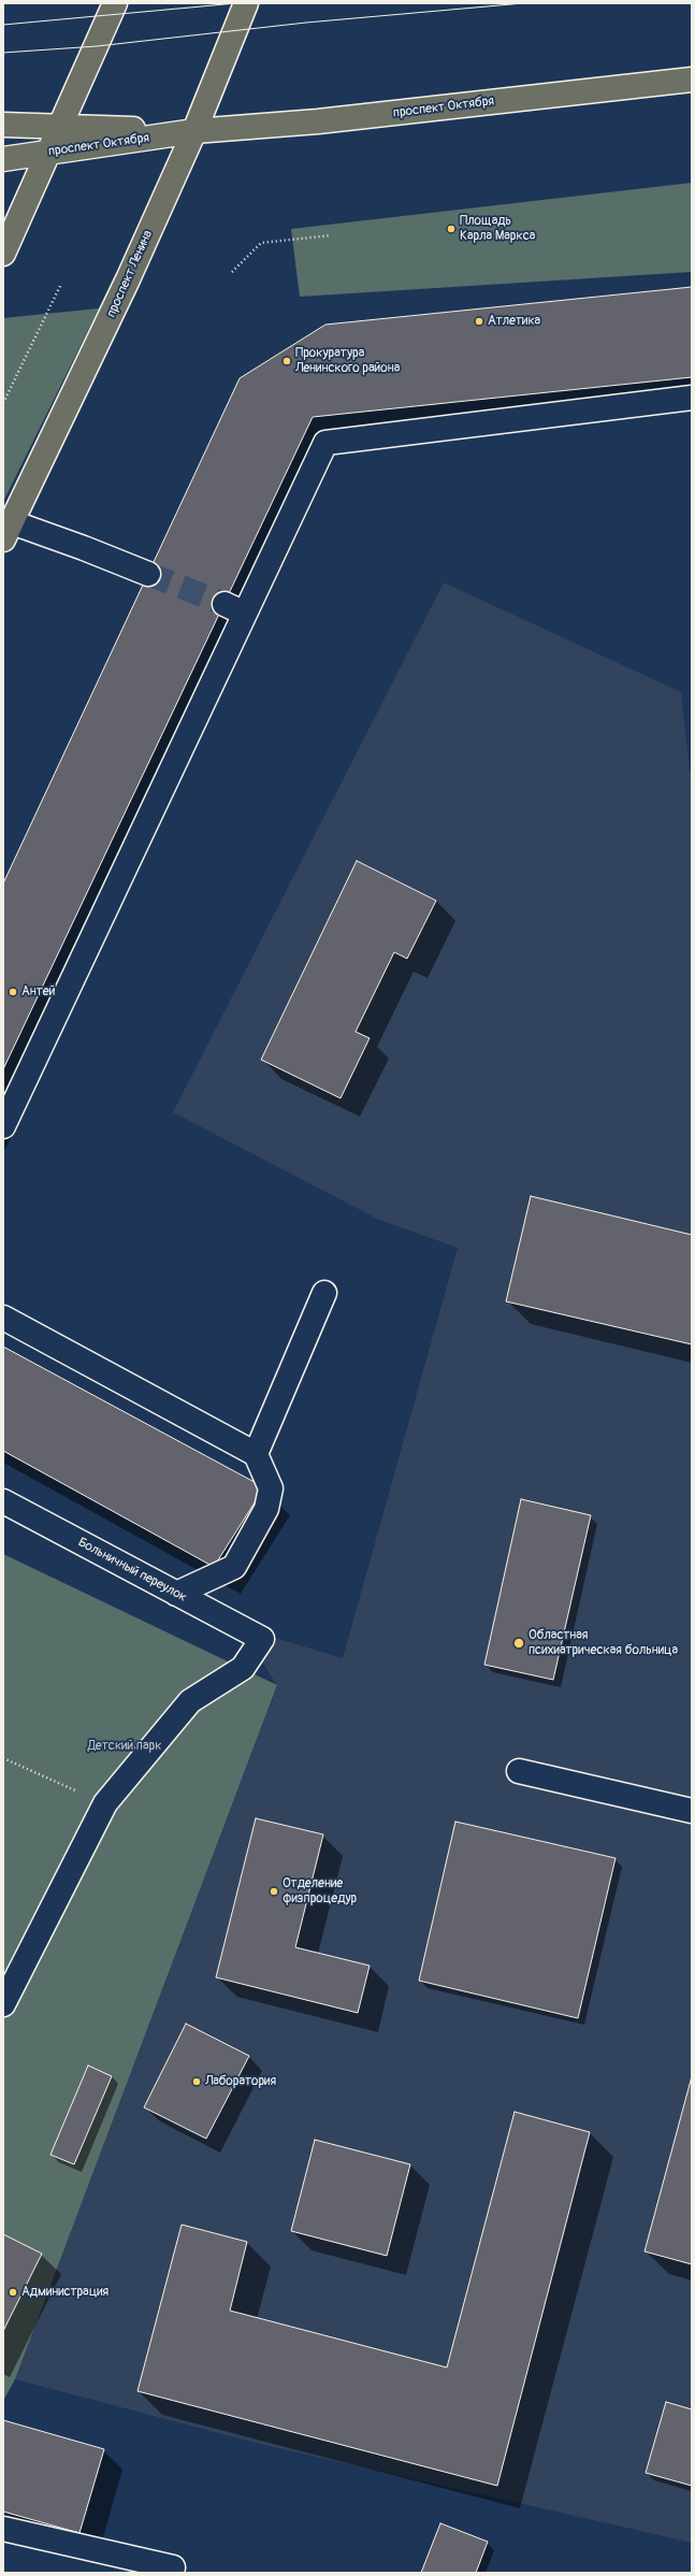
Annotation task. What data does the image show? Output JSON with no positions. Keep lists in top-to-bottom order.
{
  "streets": {
    "main road": ["проспект Октября", "проспект Ленина"],
    "lane": ["Больничный переулок"]
  },
  "crossings": [
    ["проспект Октября", "проспект Ленина"]
  ],
  "parks": ["Детский парк"],
  "places": [
    "Площадь Карла Маркса",
    "Атлетика",
    "Прокуратура Ленинского района",
    "Антей",
    "Областная психиатрическая больница",
    "Отделение физпроцедур",
    "Лаборатория",
    "Администрация"
  ]
}
